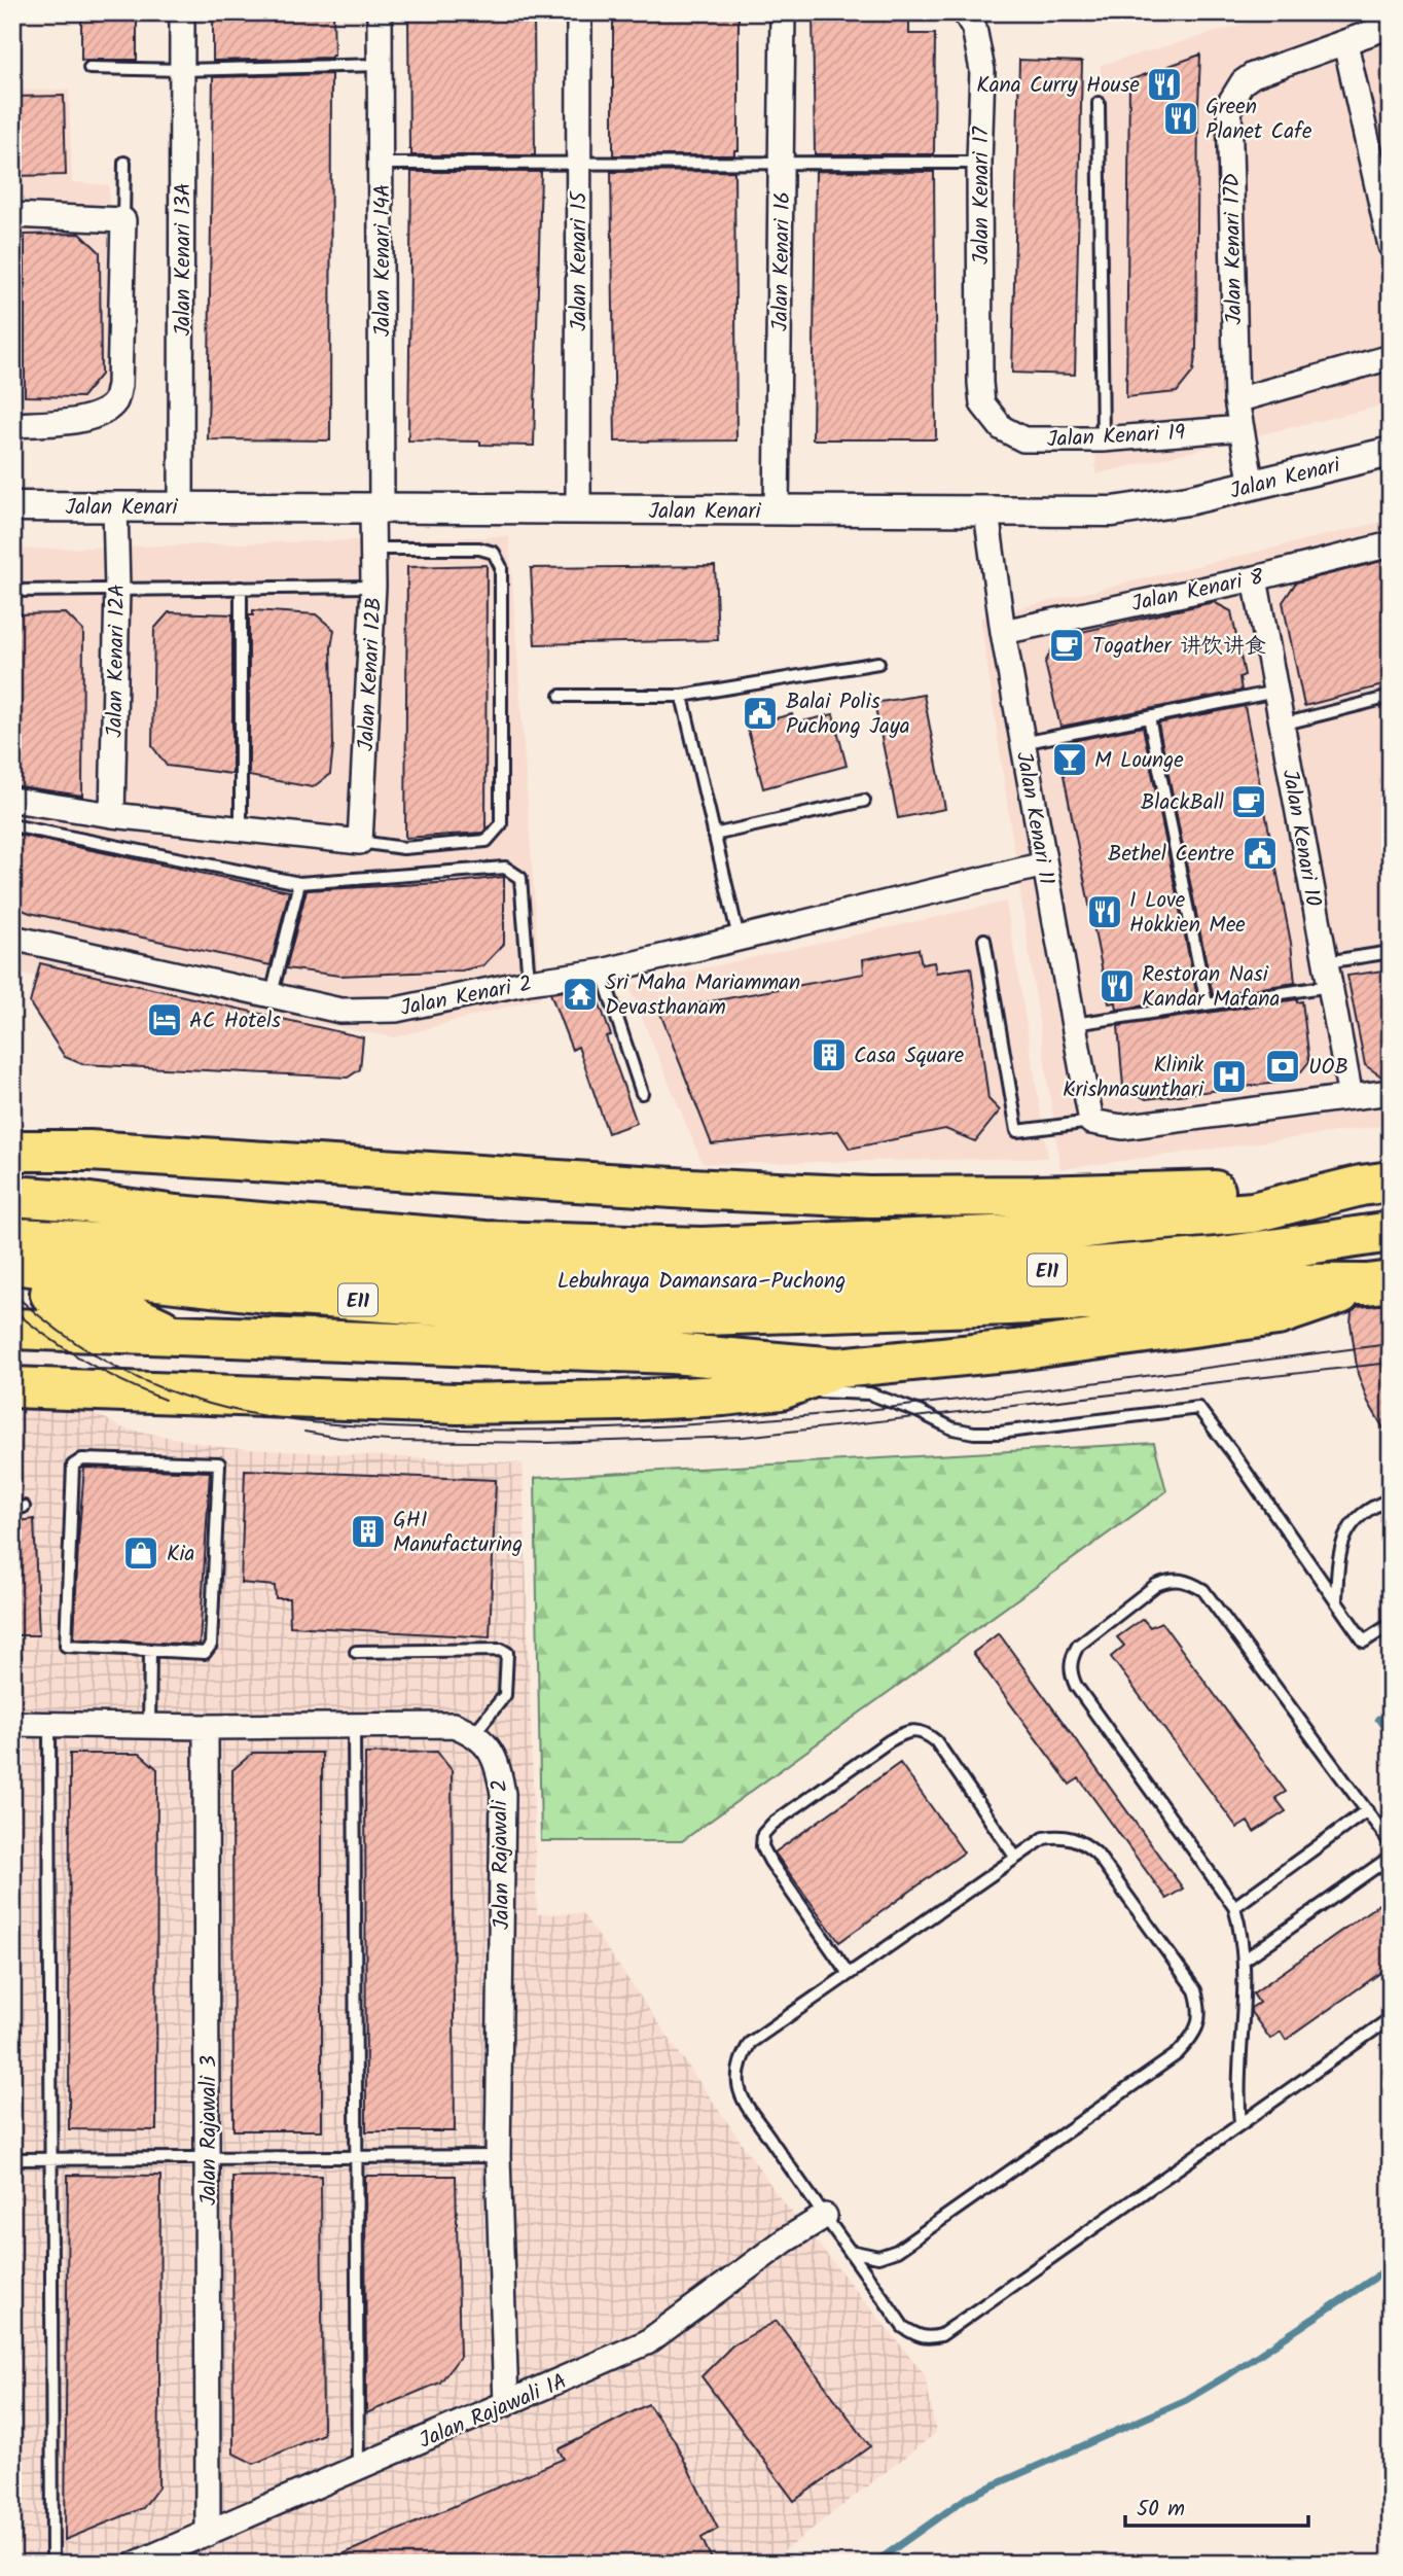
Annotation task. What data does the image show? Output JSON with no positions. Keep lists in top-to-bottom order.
{
  "streets": {
    "highway": ["E11", "Lebuhraya Damansara–Puchong"],
    "street": [
      "Jalan Kenari 17",
      "Jalan Kenari 17D",
      "Jalan Kenari 13A",
      "Jalan Kenari 14A",
      "Jalan Kenari 15",
      "Jalan Kenari 16",
      "Jalan Kenari 19",
      "Jalan Kenari",
      "Jalan Kenari 8",
      "Jalan Kenari 12A",
      "Jalan Kenari 12B",
      "Jalan Kenari 11",
      "Jalan Kenari 10",
      "Jalan Kenari 2",
      "Jalan Rajawali 2",
      "Jalan Rajawali 3",
      "Jalan Rajawali 1A"
    ]
  },
  "crossings": [
    ["Jalan Kenari 17", "Jalan Kenari 19"],
    ["Jalan Kenari 17D", "Jalan Kenari 19"],
    ["Jalan Kenari 17D", "Jalan Kenari"],
    ["Jalan Kenari 13A", "Jalan Kenari"],
    ["Jalan Kenari 14A", "Jalan Kenari"],
    ["Jalan Kenari 14A", "Jalan Kenari 12B"],
    ["Jalan Kenari 15", "Jalan Kenari"],
    ["Jalan Kenari 16", "Jalan Kenari"],
    ["Jalan Kenari", "Jalan Kenari 12A"],
    ["Jalan Kenari", "Jalan Kenari 12B"],
    ["Jalan Kenari", "Jalan Kenari 11"],
    ["Jalan Kenari 8", "Jalan Kenari 11"],
    ["Jalan Kenari 8", "Jalan Kenari 10"],
    ["Jalan Kenari 11", "Jalan Kenari 2"],
    ["Jalan Rajawali 2", "Jalan Rajawali 1A"],
    ["Jalan Rajawali 3", "Jalan Rajawali 1A"]
  ],
  "places": {
    "restaurant": [
      "Kana Curry House",
      "Green Planet Cafe",
      "I Love Hokkien Mee",
      "Restoran Nasi Kandar Mafana"
    ],
    "cafe": ["Togather 讲饮讲食", "BlackBall"],
    "public building": ["Balai Polis Puchong Jaya", "Bethel Centre"],
    "bar": ["M Lounge"],
    "temple": ["Sri Maha Mariamman Devasthanam"],
    "hotel": ["AC Hotels"],
    "building": ["Casa Square", "GHI Manufacturing"],
    "bank": ["UOB"],
    "hospital": ["Klinik Krishnasunthari"],
    "shop": ["Kia"]
  },
  "scale_bar": "50 m"
}
